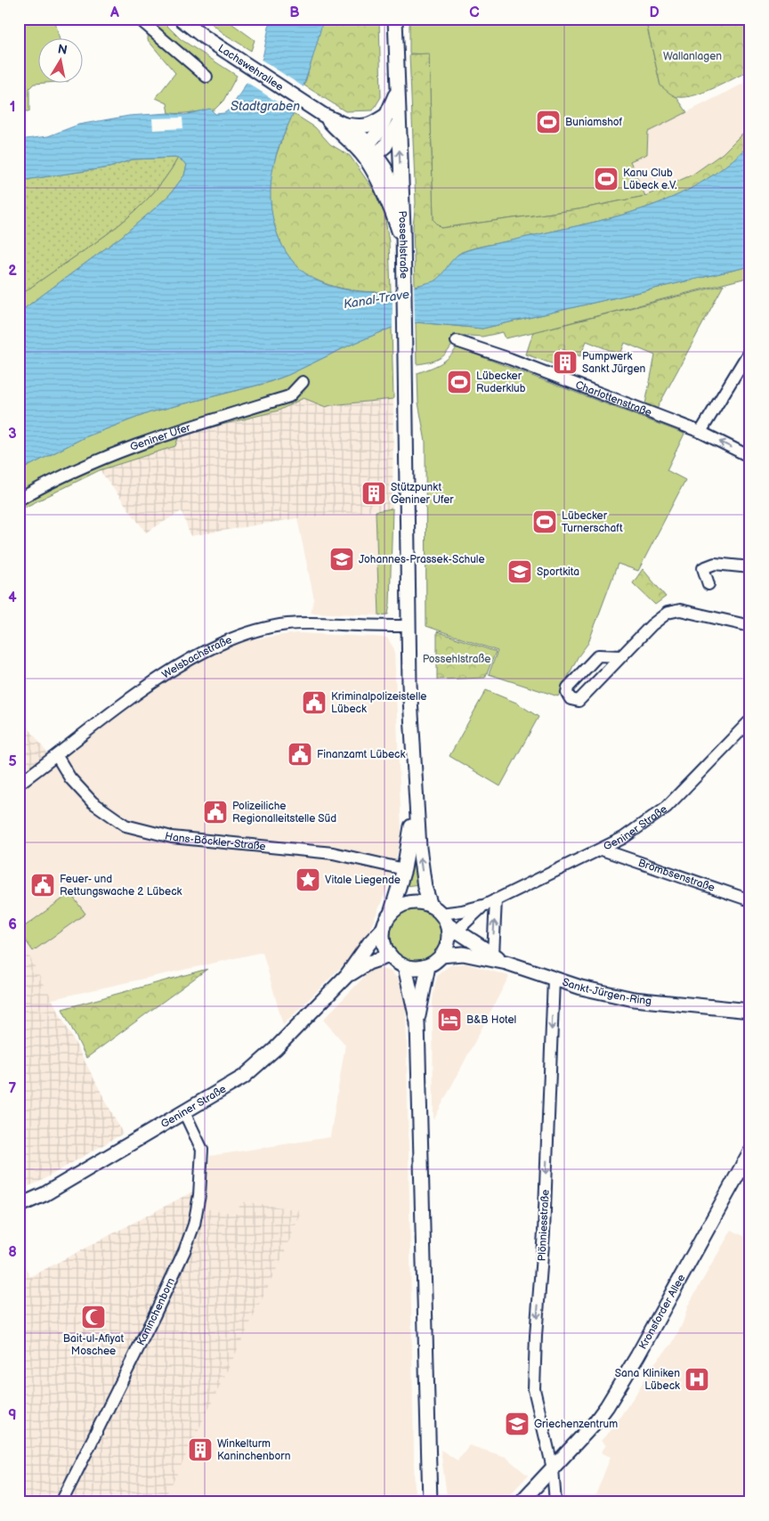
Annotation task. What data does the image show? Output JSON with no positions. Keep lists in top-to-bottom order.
{
  "streets": {
    "main road": [
      "Lachswehrallee",
      "Possehlstraße",
      "Geniner Straße",
      "Sankt-Jürgen-Ring",
      "Kronsforder Allee"
    ],
    "street": [
      "Charlottenstraße",
      "Geniner Ufer",
      "Welsbachstraße",
      "Hans-Böckler-Straße",
      "Brömbsenstraße",
      "Plönniesstraße",
      "Kaninchenborn"
    ]
  },
  "crossings": [
    ["Lachswehrallee", "Possehlstraße"],
    ["Possehlstraße", "Welsbachstraße"],
    ["Possehlstraße", "Geniner Straße"],
    ["Possehlstraße", "Hans-Böckler-Straße"],
    ["Possehlstraße", "Sankt-Jürgen-Ring"],
    ["Welsbachstraße", "Hans-Böckler-Straße"],
    ["Geniner Straße", "Brömbsenstraße"],
    ["Geniner Straße", "Sankt-Jürgen-Ring"],
    ["Geniner Straße", "Kaninchenborn"],
    ["Sankt-Jürgen-Ring", "Plönniesstraße"],
    ["Plönniesstraße", "Kronsforder Allee"]
  ],
  "one_way": ["Plönniesstraße"],
  "water": ["Stadtgraben", "Kanal-Trave"],
  "parks": ["Wallanlagen", "Possehlstraße"],
  "places": {
    "sports": [
      "Buniamshof",
      "Kanu Club Lübeck e.V.",
      "Lübecker Ruderklub",
      "Lübecker Turnerschaft"
    ],
    "building": ["Pumpwerk Sankt Jürgen", "Stützpunkt Geniner Ufer", "Winkelturm Kaninchenborn"],
    "school or university": ["Johannes-Prassek-Schule", "Sportkita", "Griechenzentrum"],
    "public building": [
      "Kriminalpolizeistelle Lübeck",
      "Finanzamt Lübeck",
      "Polizeiliche Regionalleitstelle Süd",
      "Feuer- und Rettungswache 2 Lübeck"
    ],
    "place": ["Vitale Liegende"],
    "hotel": ["B&B Hotel"],
    "mosque": ["Bait-ul-Afiyat Moschee"],
    "hospital": ["Sana Kliniken Lübeck"]
  },
  "north": "top",
  "grid": {
    "columns": [
      "A",
      "B",
      "C",
      "D"
    ],
    "rows": [
      "1",
      "2",
      "3",
      "4",
      "5",
      "6",
      "7",
      "8",
      "9"
    ]
  }
}
